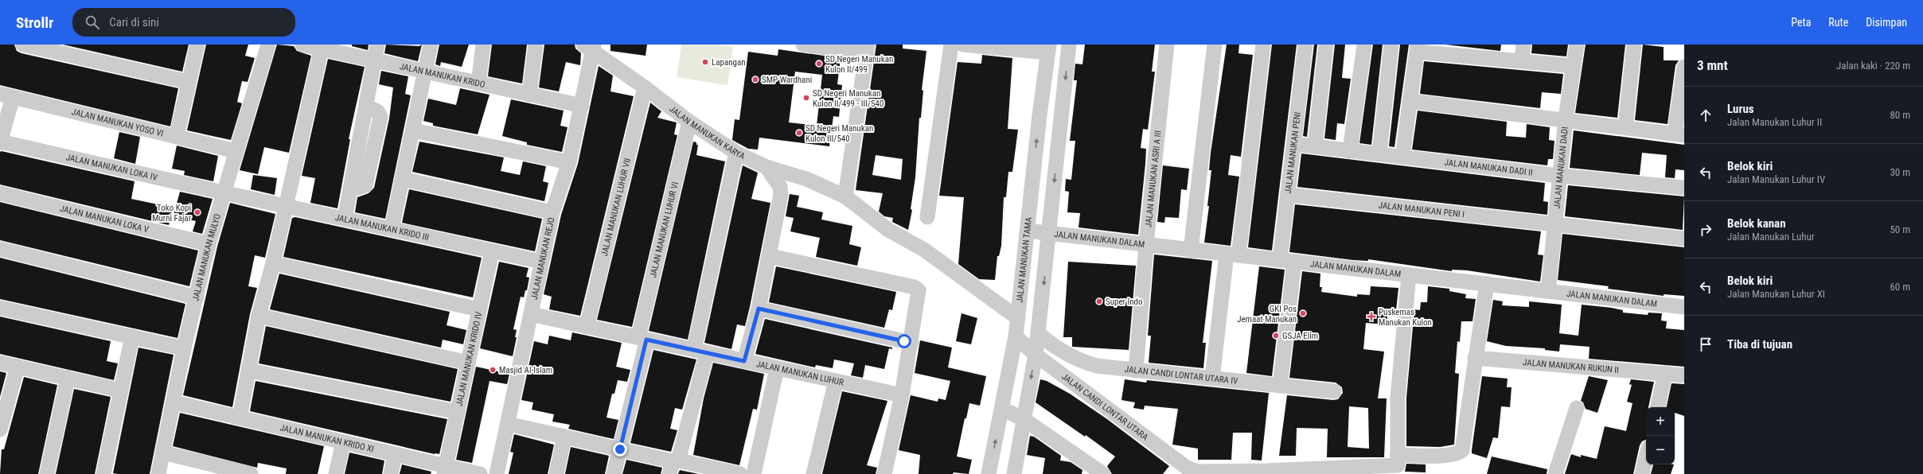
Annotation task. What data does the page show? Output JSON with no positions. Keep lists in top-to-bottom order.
{
  "streets": {
    "street": [
      "JALAN MANUKAN KRIDO",
      "JALAN MANUKAN YOSO VI",
      "JALAN MANUKAN KARYA",
      "JALAN MANUKAN PENI",
      "JALAN MANUKAN LOKA IV",
      "JALAN MANUKAN DADI II",
      "JALAN MANUKAN DADI",
      "JALAN MANUKAN ASRI A III",
      "JALAN MANUKAN LUHUR VII",
      "JALAN MANUKAN PENI I",
      "JALAN MANUKAN LOKA V",
      "JALAN MANUKAN KRIDO III",
      "JALAN MANUKAN LUHUR VI",
      "JALAN MANUKAN DALAM",
      "JALAN MANUKAN MULYO",
      "JALAN MANUKAN REJO",
      "JALAN MANUKAN TAMA",
      "JALAN MANUKAN KRIDO IV",
      "JALAN MANUKAN RUKUN II",
      "JALAN MANUKAN LUHUR",
      "JALAN CANDI LONTAR UTARA IV",
      "JALAN CANDI LONTAR UTARA",
      "JALAN MANUKAN KRIDO XI"
    ]
  },
  "crossings": [
    ["JALAN MANUKAN KRIDO", "JALAN MANUKAN REJO"],
    ["JALAN MANUKAN YOSO VI", "JALAN MANUKAN MULYO"],
    ["JALAN MANUKAN KARYA", "JALAN MANUKAN LUHUR VII"],
    ["JALAN MANUKAN KARYA", "JALAN MANUKAN LUHUR VI"],
    ["JALAN MANUKAN KARYA", "JALAN MANUKAN REJO"],
    ["JALAN MANUKAN KARYA", "JALAN MANUKAN TAMA"],
    ["JALAN MANUKAN PENI", "JALAN MANUKAN DADI II"],
    ["JALAN MANUKAN PENI", "JALAN MANUKAN PENI I"],
    ["JALAN MANUKAN PENI", "JALAN MANUKAN DALAM"],
    ["JALAN MANUKAN PENI", "JALAN CANDI LONTAR UTARA IV"],
    ["JALAN MANUKAN LOKA IV", "JALAN MANUKAN KRIDO III"],
    ["JALAN MANUKAN LOKA IV", "JALAN MANUKAN MULYO"],
    ["JALAN MANUKAN DADI II", "JALAN MANUKAN DADI"],
    ["JALAN MANUKAN DADI", "JALAN MANUKAN PENI I"],
    ["JALAN MANUKAN DADI", "JALAN MANUKAN DALAM"],
    ["JALAN MANUKAN ASRI A III", "JALAN MANUKAN DALAM"],
    ["JALAN MANUKAN ASRI A III", "JALAN CANDI LONTAR UTARA IV"],
    ["JALAN MANUKAN LUHUR VII", "JALAN MANUKAN LUHUR"],
    ["JALAN MANUKAN LOKA V", "JALAN MANUKAN MULYO"],
    ["JALAN MANUKAN KRIDO III", "JALAN MANUKAN MULYO"],
    ["JALAN MANUKAN KRIDO III", "JALAN MANUKAN REJO"],
    ["JALAN MANUKAN KRIDO III", "JALAN MANUKAN KRIDO IV"],
    ["JALAN MANUKAN LUHUR VI", "JALAN MANUKAN LUHUR"],
    ["JALAN MANUKAN DALAM", "JALAN MANUKAN TAMA"],
    ["JALAN MANUKAN MULYO", "JALAN MANUKAN KRIDO XI"],
    ["JALAN MANUKAN REJO", "JALAN MANUKAN LUHUR"],
    ["JALAN MANUKAN TAMA", "JALAN CANDI LONTAR UTARA"],
    ["JALAN MANUKAN KRIDO IV", "JALAN MANUKAN KRIDO XI"]
  ],
  "places": {
    "other": [
      "Lapangan",
      "SD Negeri Manukan Kulon II/499",
      "SMP Wardhani",
      "SD Negeri Manukan Kulon II/499 - III/540",
      "SD Negeri Manukan Kulon III/540",
      "Toko Kopi Murni Fajar",
      "Super Indo",
      "GKI Pos Jemaat Manukan",
      "GSJA Elim",
      "Masjid Al-Islam"
    ],
    "health": ["Puskemas Manukan Kulon"]
  },
  "page": {
    "header": "Strollr",
    "search": "Cari di sini",
    "nav": ["Peta", "Rute", "Disimpan"],
    "heading": ["3 mnt", "Jalan kaki · 220 m"],
    "list": [
      ["Lurus", "Jalan Manukan Luhur II", "80 m"],
      ["Belok kiri", "Jalan Manukan Luhur IV", "30 m"],
      ["Belok kanan", "Jalan Manukan Luhur", "50 m"],
      ["Belok kiri", "Jalan Manukan Luhur XI", "60 m"],
      "Tiba di tujuan"
    ],
    "map_buttons": ["+", "−"]
  }
}
